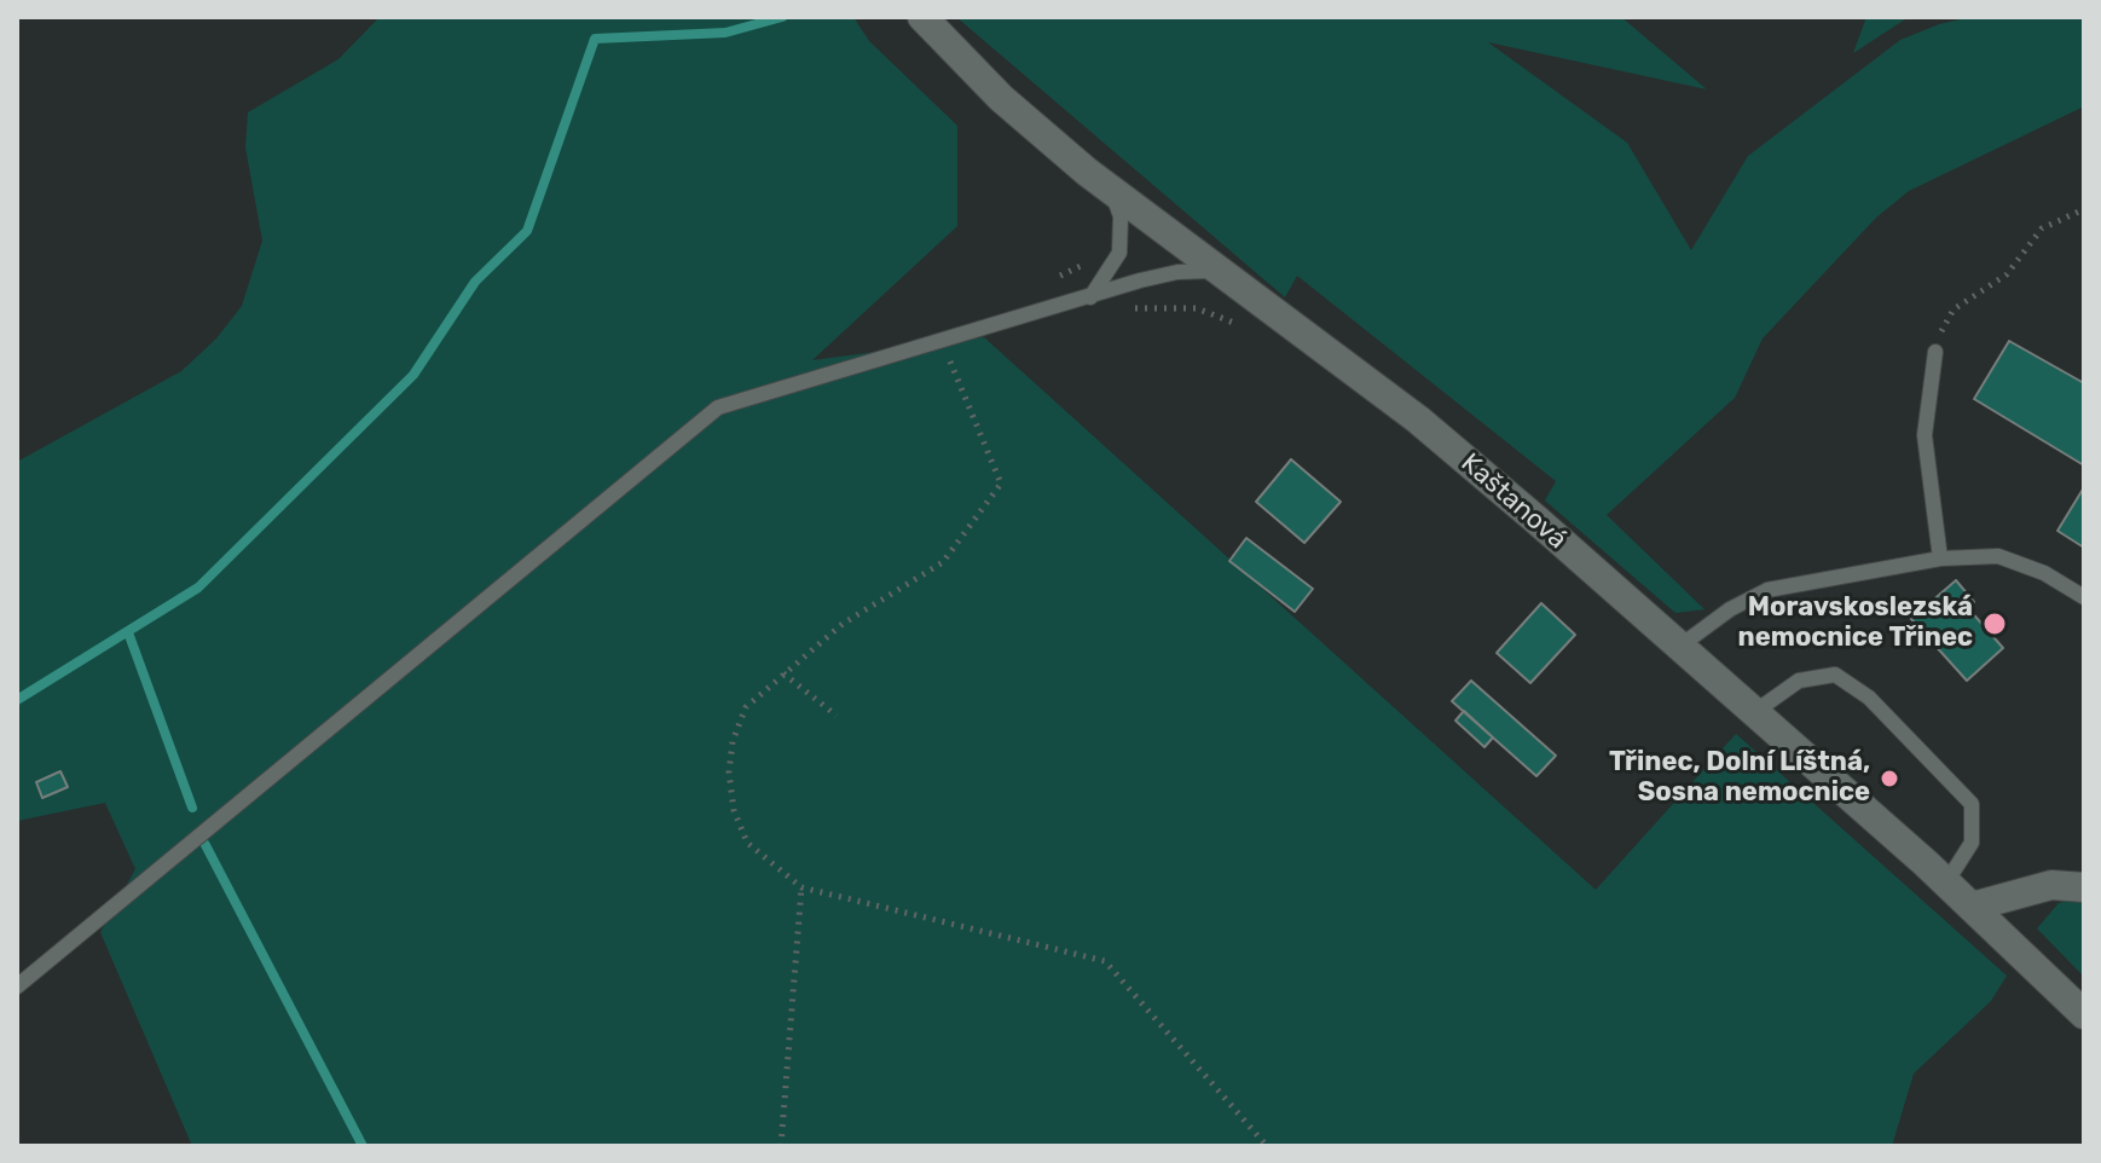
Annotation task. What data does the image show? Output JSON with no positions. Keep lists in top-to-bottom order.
{
  "streets": {
    "street": ["Kaštanová"]
  },
  "places": ["Moravskoslezská nemocnice Třinec", "Třinec, Dolní Líštná, Sosna nemocnice"]
}
